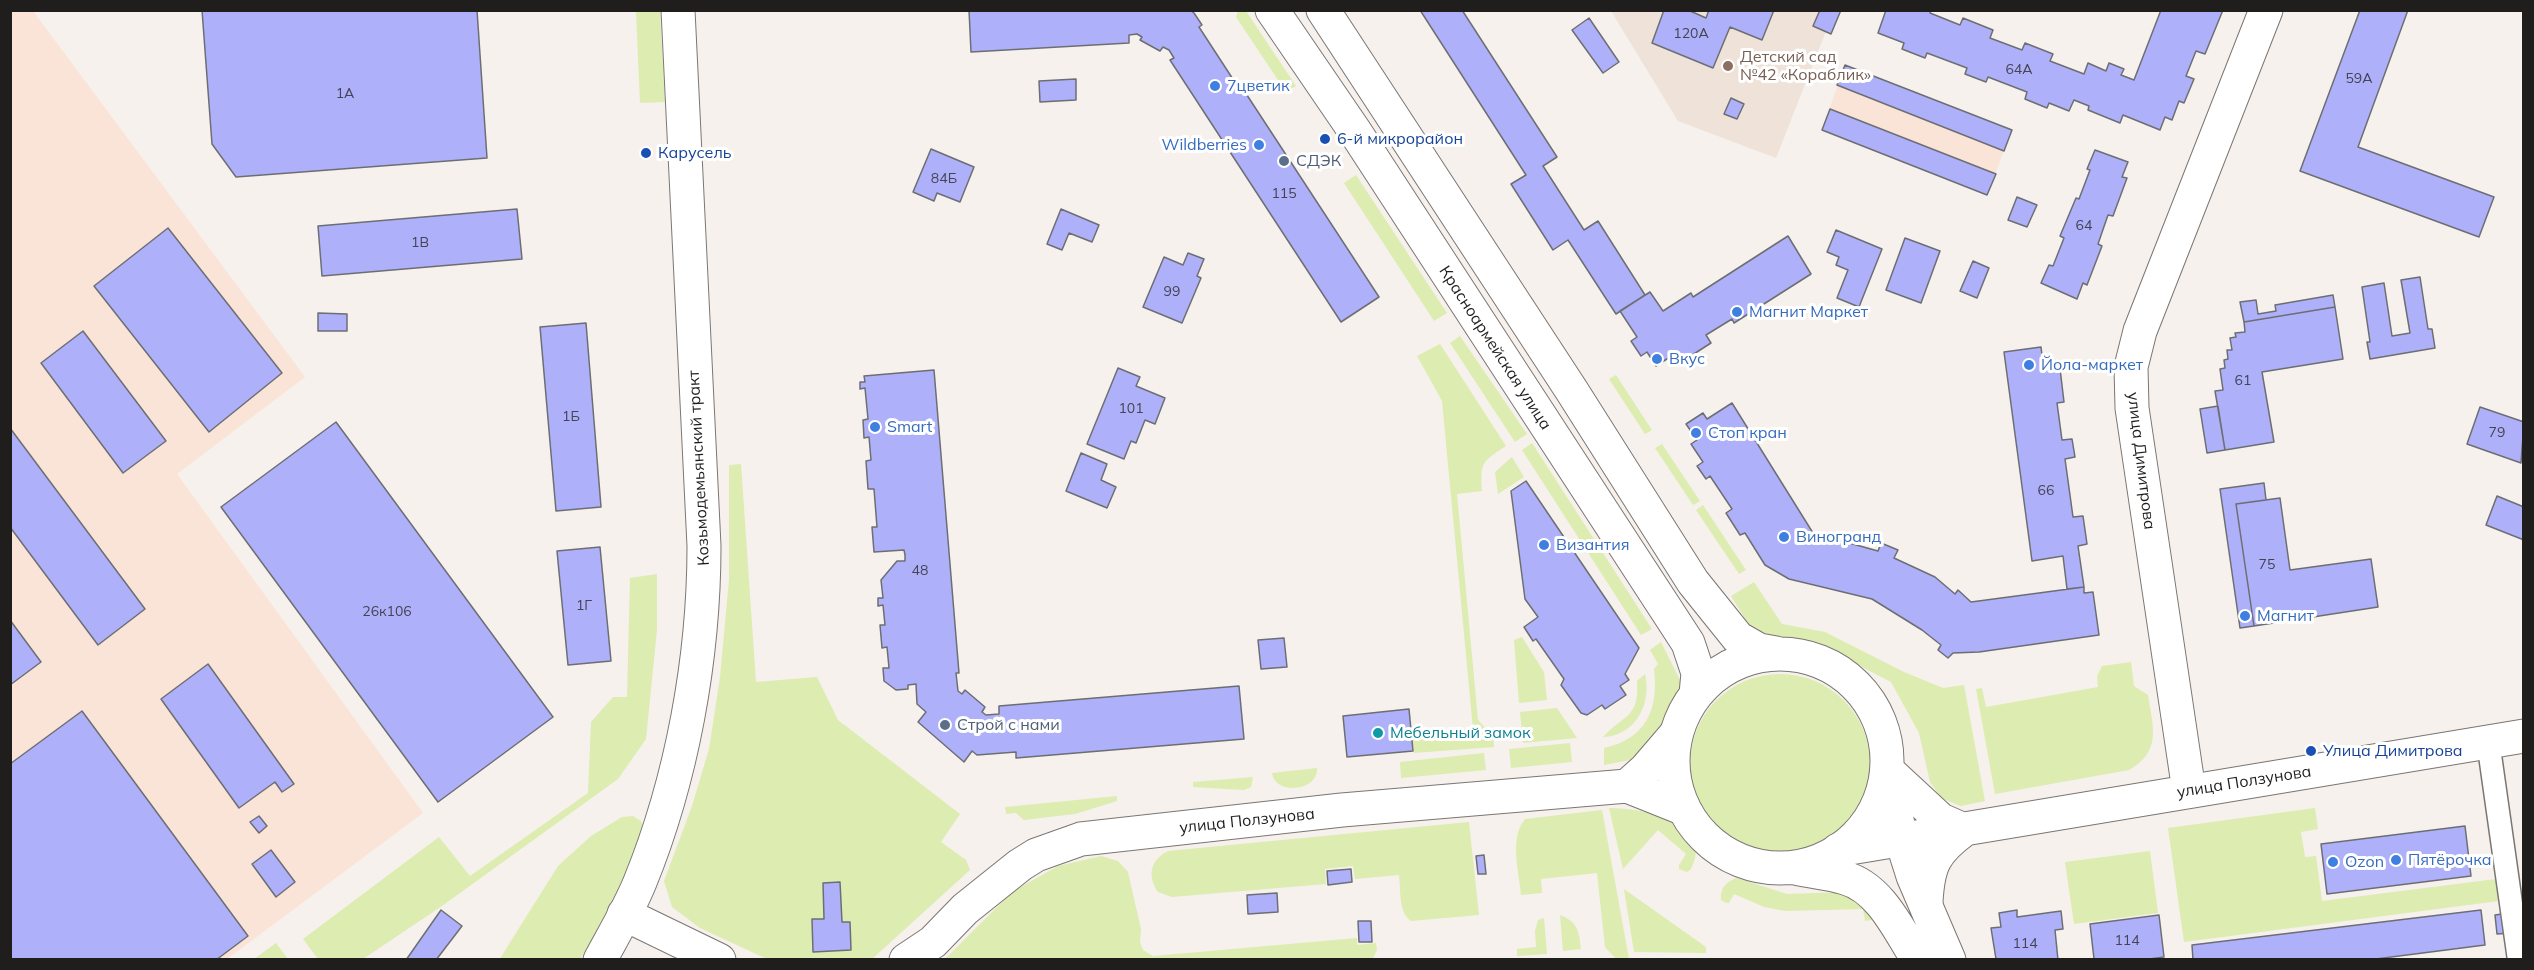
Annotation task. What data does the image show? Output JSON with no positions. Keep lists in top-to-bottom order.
{
  "streets": {
    "main road": [
      "Красноармейская улица",
      "улица Димитрова",
      "Козьмодемьянский тракт",
      "улица Ползунова"
    ]
  },
  "crossings": [
    ["Красноармейская улица", "улица Ползунова"],
    ["улица Димитрова", "улица Ползунова"]
  ],
  "places": [
    "Детский сад №42 «Кораблик»",
    "7цветик",
    "6-й микрорайон",
    "Wildberries",
    "Карусель",
    "СДЭК",
    "Магнит Маркет",
    "Вкус",
    "Йола-маркет",
    "Smart",
    "Стоп кран",
    "Виногранд",
    "Византия",
    "Магнит",
    "Строй с нами",
    "Мебельный замок",
    "Улица Димитрова",
    "Пятёрочка",
    "Ozon"
  ],
  "house_numbers": [
    "120А",
    "64А",
    "59А",
    "1А",
    "84Б",
    "115",
    "64",
    "1В",
    "99",
    "61",
    "101",
    "1Б",
    "79",
    "66",
    "75",
    "48",
    "1Г",
    "26к106",
    "114",
    "114"
  ]
}
